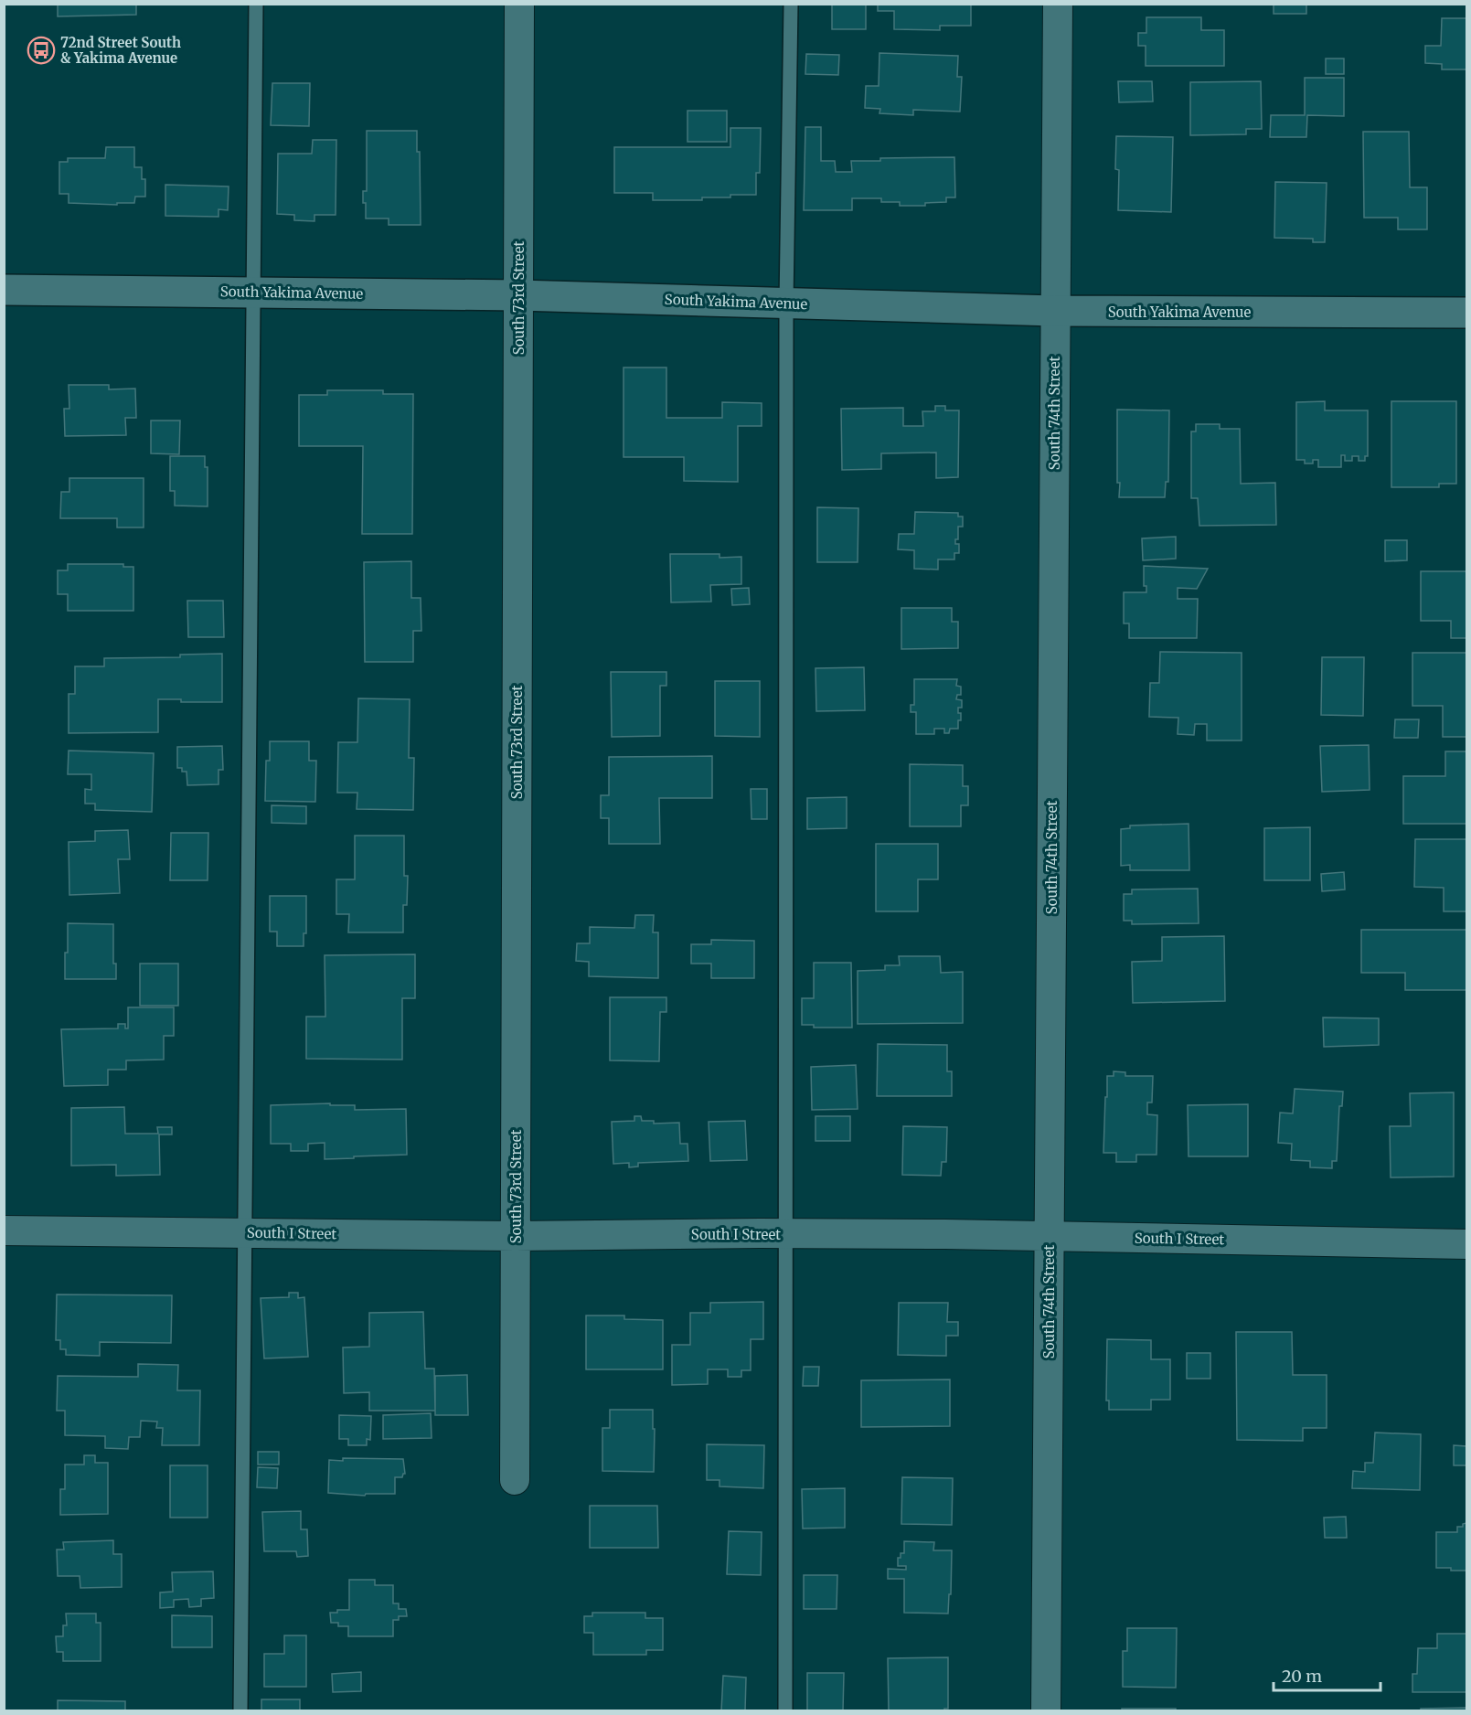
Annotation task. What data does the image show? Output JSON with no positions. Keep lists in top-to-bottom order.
{
  "streets": {
    "main road": ["South Yakima Avenue"],
    "street": ["South 73rd Street", "South 74th Street", "South I Street"]
  },
  "crossings": [
    ["South Yakima Avenue", "South 73rd Street"],
    ["South Yakima Avenue", "South 74th Street"],
    ["South 73rd Street", "South I Street"],
    ["South 74th Street", "South I Street"]
  ],
  "places": {
    "bus stop": ["72nd Street South & Yakima Avenue"]
  },
  "scale_bar": "20 m"
}
